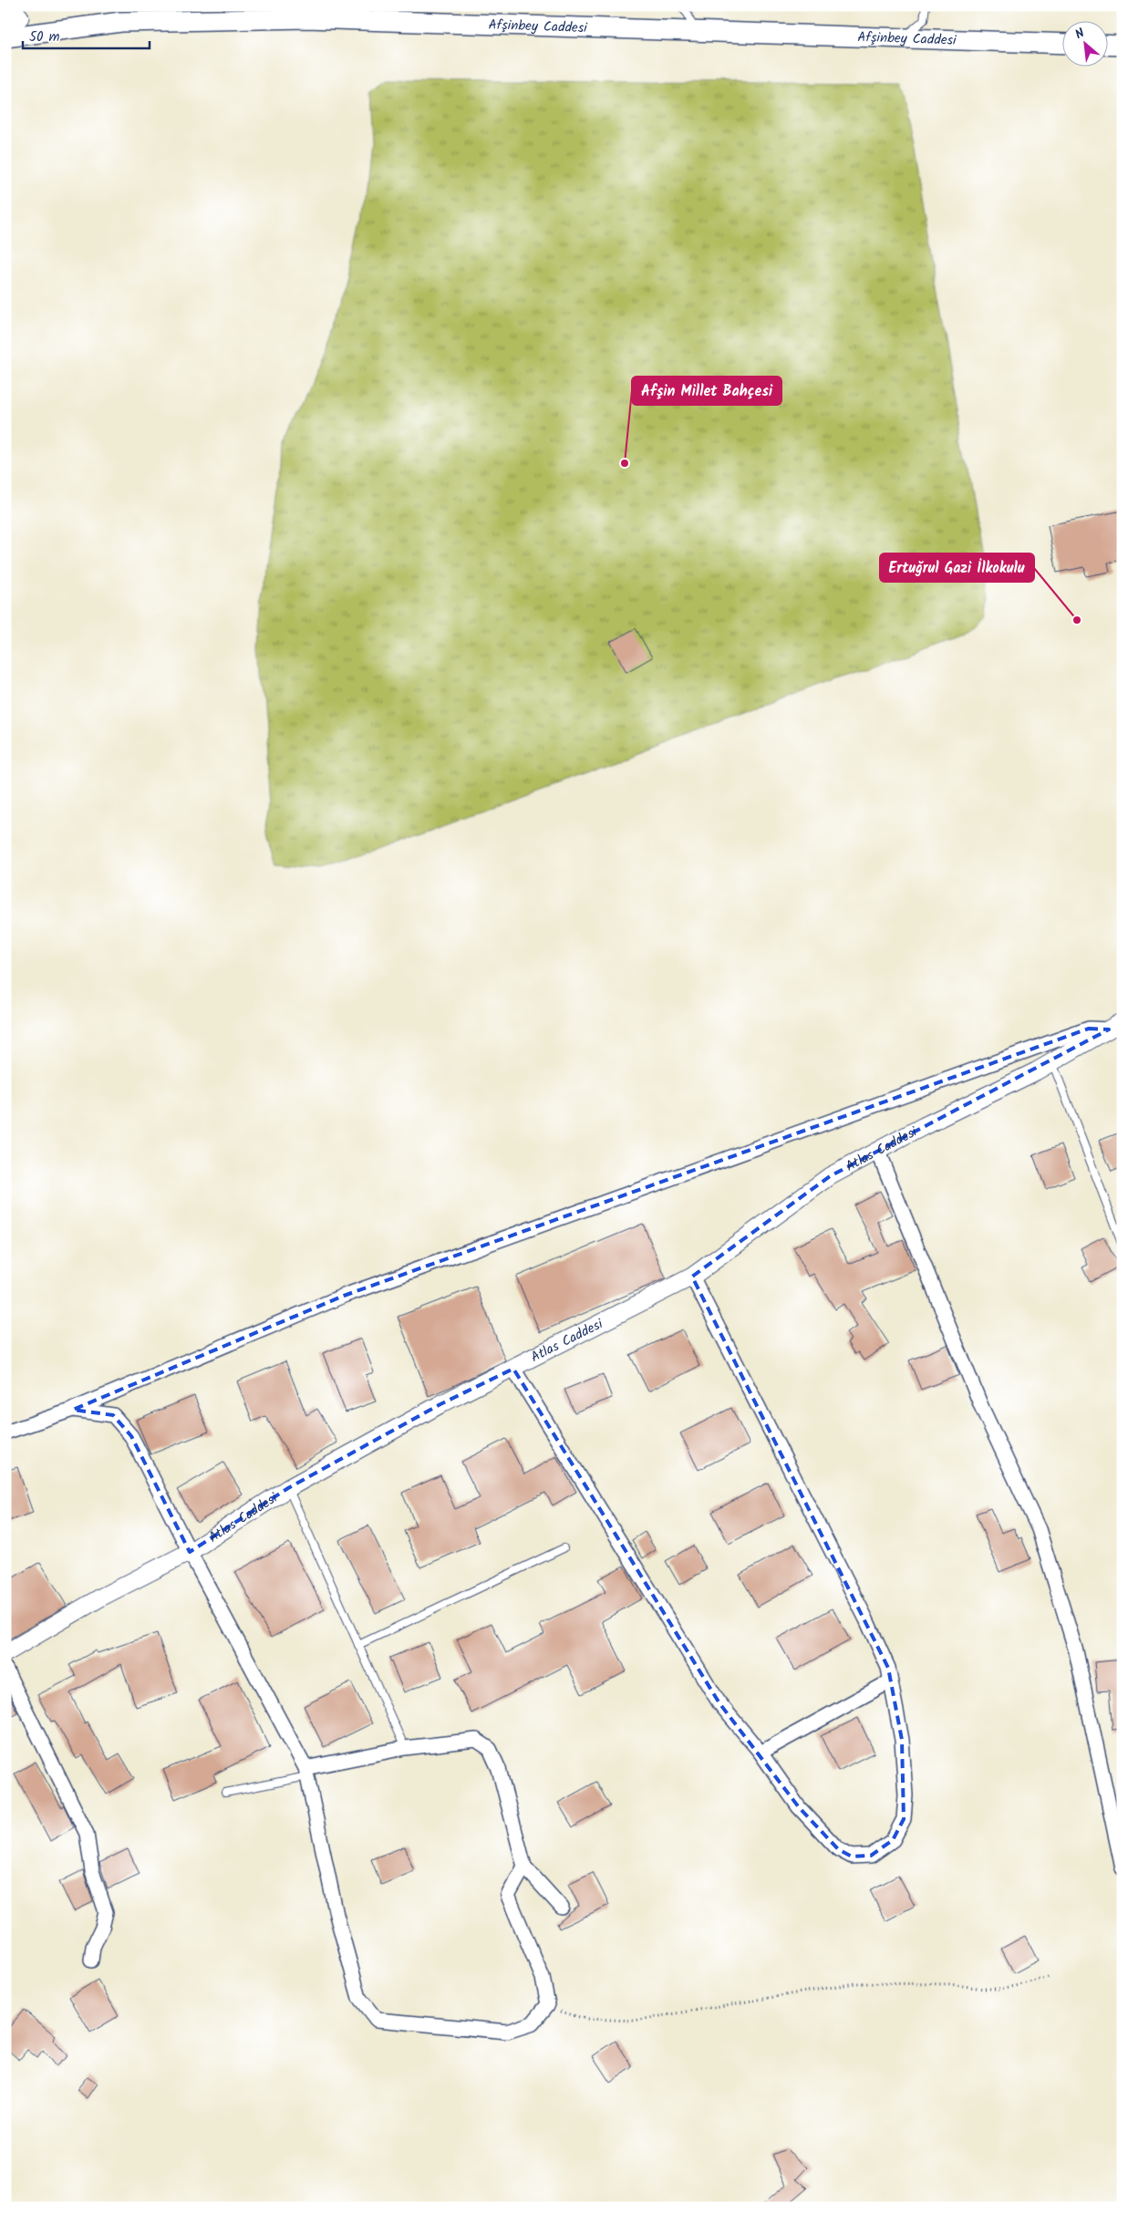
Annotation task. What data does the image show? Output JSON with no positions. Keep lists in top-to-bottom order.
{
  "streets": {
    "main road": ["Afşinbey Caddesi"],
    "street": ["Atlas Caddesi"]
  },
  "places": ["Afşin Millet Bahçesi", "Ertuğrul Gazi İlkokulu"],
  "scale_bar": "50 m",
  "north": "top left"
}
